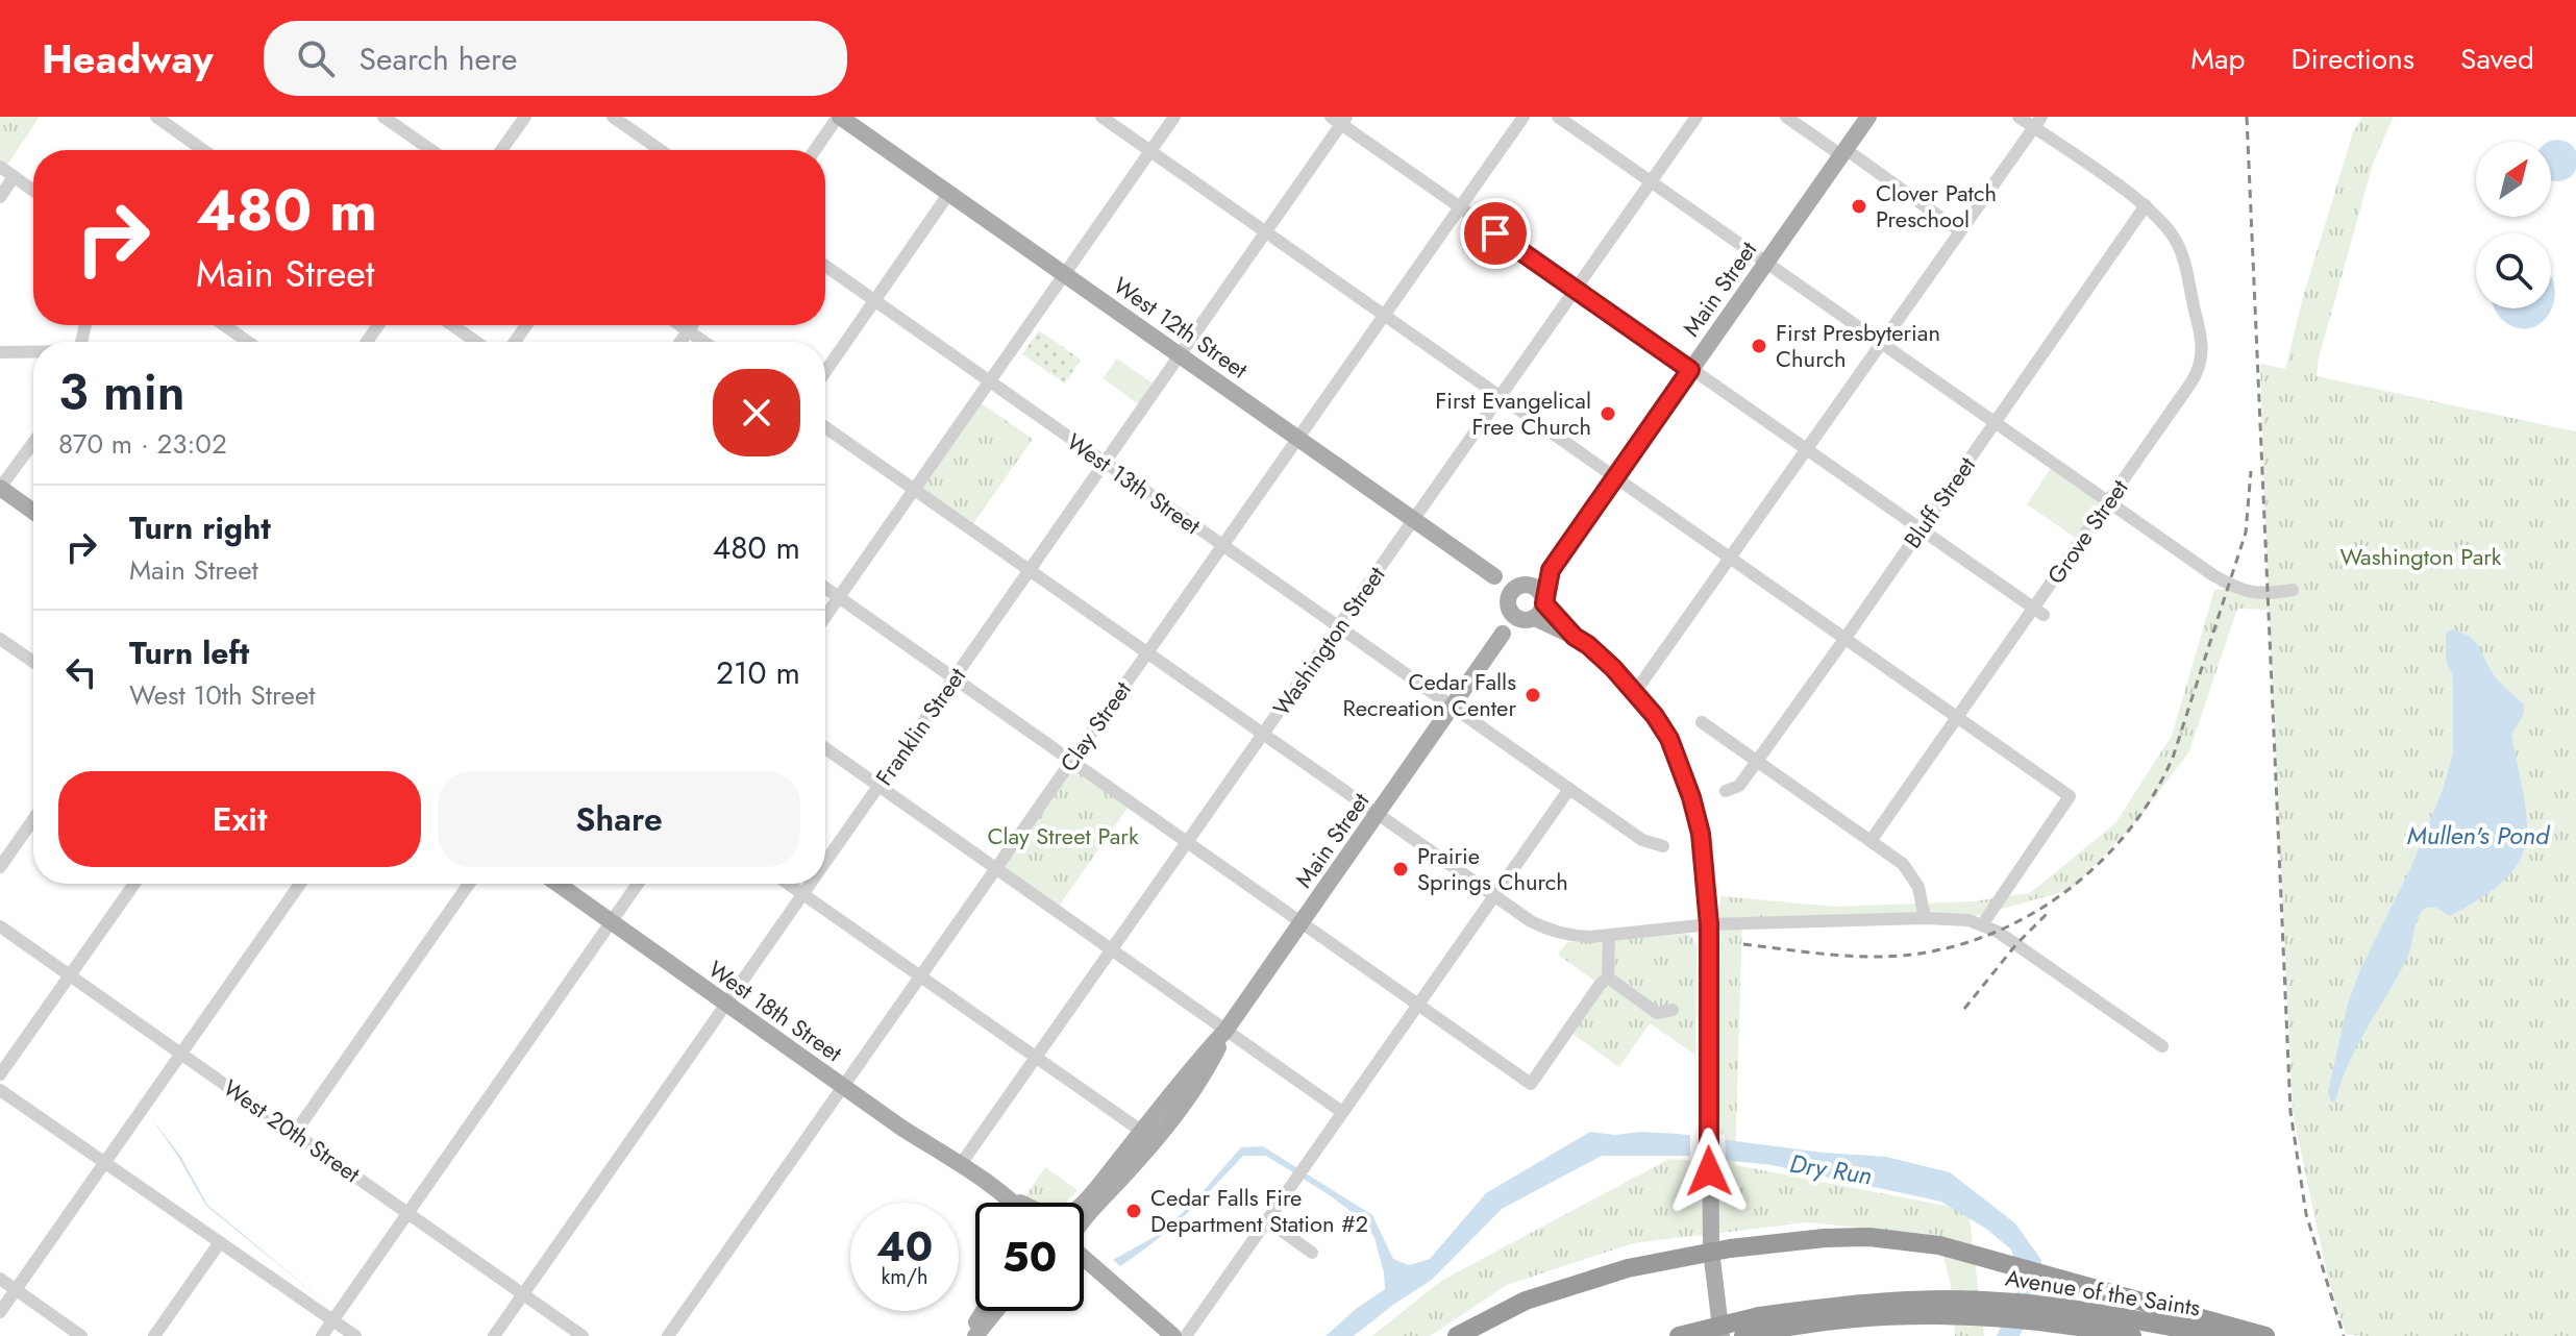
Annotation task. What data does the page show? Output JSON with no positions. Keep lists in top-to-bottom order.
{
  "streets": {
    "highway": ["Avenue of the Saints"],
    "main road": ["Main Street", "West 12th Street", "West 18th Street"],
    "street": [
      "West 13th Street",
      "Bluff Street",
      "Grove Street",
      "Washington Street",
      "Franklin Street",
      "Clay Street",
      "West 20th Street"
    ]
  },
  "crossings": [
    ["Main Street", "West 12th Street"],
    ["Main Street", "West 13th Street"],
    ["West 12th Street", "Washington Street"],
    ["West 12th Street", "Franklin Street"],
    ["West 12th Street", "Clay Street"],
    ["West 13th Street", "Washington Street"],
    ["West 13th Street", "Franklin Street"],
    ["West 13th Street", "Clay Street"],
    ["Bluff Street", "Grove Street"],
    ["Washington Street", "West 18th Street"],
    ["Franklin Street", "West 18th Street"],
    ["Franklin Street", "West 20th Street"],
    ["Clay Street", "West 18th Street"]
  ],
  "water": ["Mullen's Pond", "Dry Run"],
  "parks": ["Washington Park", "Clay Street Park"],
  "places": [
    "Clover Patch Preschool",
    "First Presbyterian Church",
    "First Evangelical Free Church",
    "Cedar Falls Recreation Center",
    "Prairie Springs Church",
    "Cedar Falls Fire Department Station #2"
  ],
  "north": "top right",
  "page": {
    "header": "Headway",
    "search": "Search here",
    "nav": ["Map", "Directions", "Saved"],
    "turn": ["480 m", "Main Street"],
    "heading": ["3 min", "870 m · 23:02"],
    "list": [
      {
        "name": "Turn right",
        "note": "Main Street",
        "value": "480 m"
      },
      {
        "name": "Turn left",
        "note": "West 10th Street",
        "value": "210 m"
      }
    ],
    "buttons": ["Exit", "Share"],
    "speed": "40 km/h",
    "limit": "50"
  }
}
